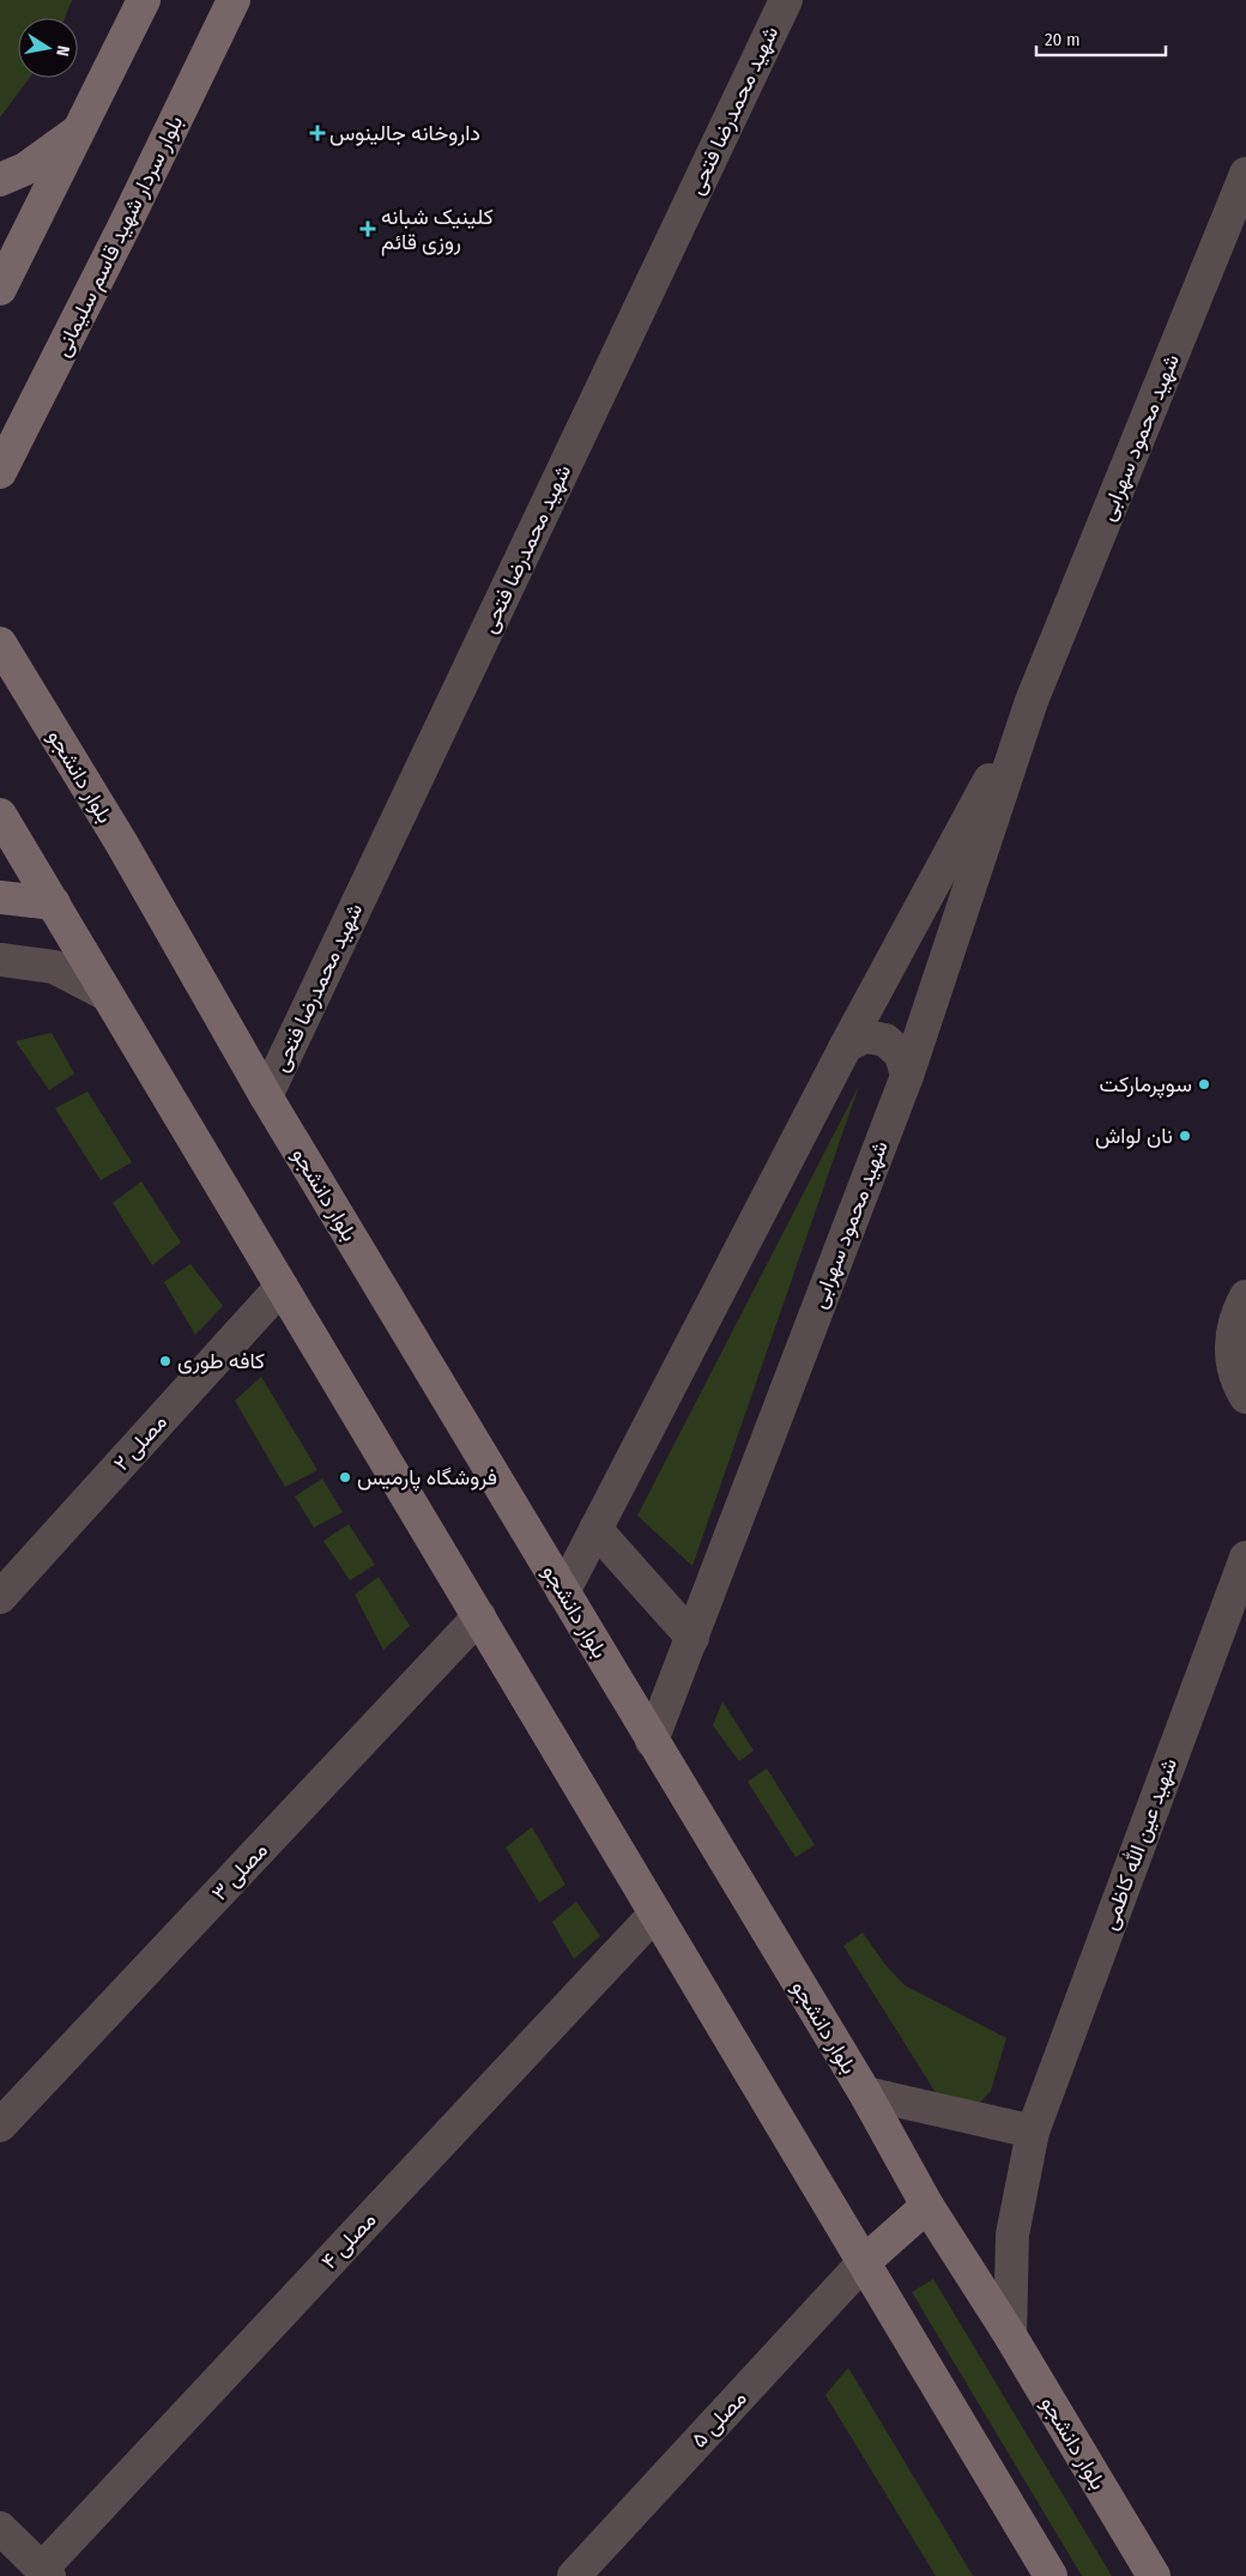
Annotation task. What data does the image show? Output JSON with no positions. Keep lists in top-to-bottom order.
{
  "streets": {
    "main road": ["بلوار سردار شهید قاسم سلیمانی", "بلوار دانشجو"],
    "street": [
      "شهید محمدرضا فتحی",
      "شهید محمود سهرابی",
      "مصلی ۲",
      "شهید عین الله کاظمی",
      "مصلی ۳",
      "مصلی ۴",
      "مصلی ۵"
    ]
  },
  "crossings": [
    ["شهید محمدرضا فتحی", "بلوار دانشجو"],
    ["شهید محمود سهرابی", "بلوار دانشجو"],
    ["بلوار دانشجو", "شهید عین الله کاظمی"]
  ],
  "places": {
    "health": ["داروخانه جالینوس", "کلینیک شبانه روزى قائم"],
    "other": [
      "سوپرمارکت",
      "نان لواش",
      "کافه طوری",
      "فروشگاه پارمیس"
    ]
  },
  "scale_bar": "20 m",
  "north": "right"
}
